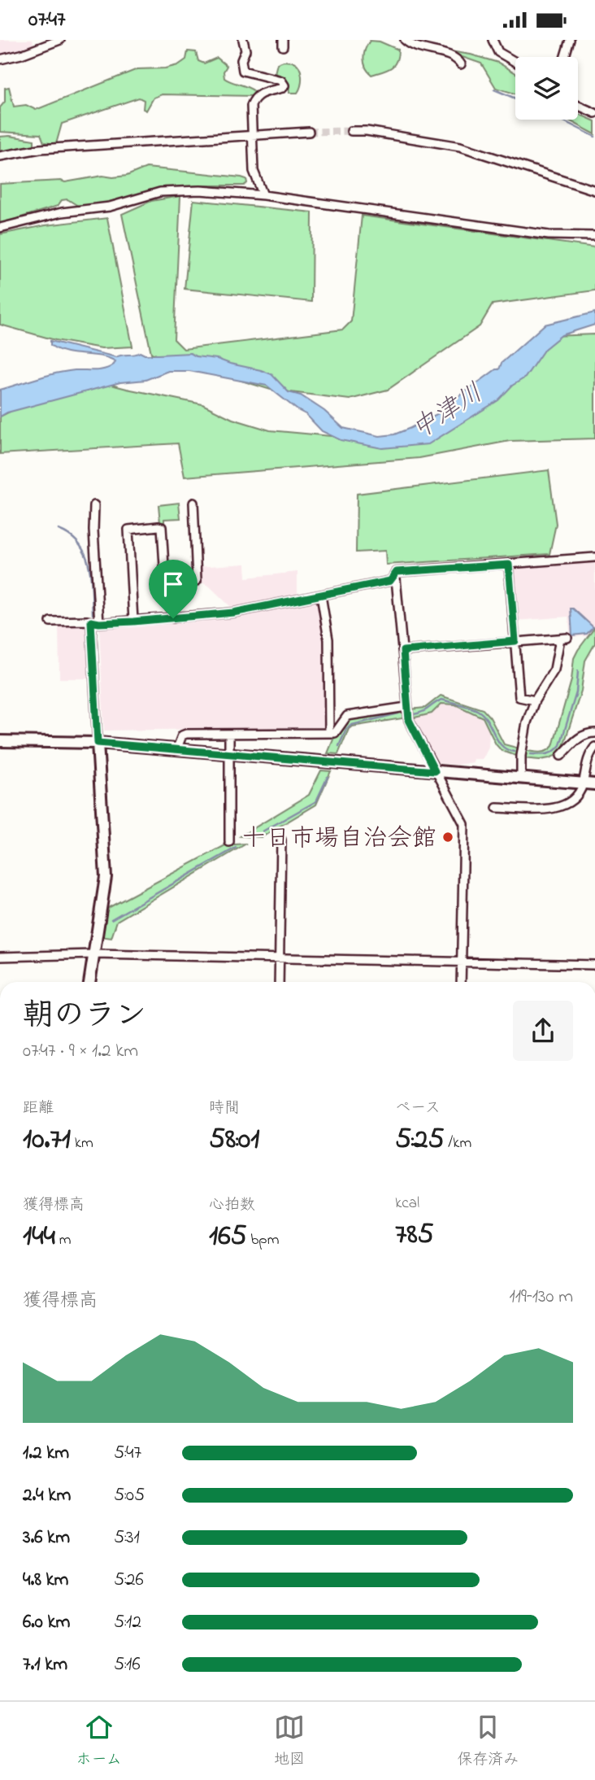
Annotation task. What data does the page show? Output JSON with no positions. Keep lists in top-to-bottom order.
{
  "water": ["中津川"],
  "places": ["十日市場自治会館"],
  "page": {
    "status": "07:47",
    "heading": ["朝のラン", "07:47 · 9 × 1.2 km"],
    "stats": [
      ["距離", "10.71 km"],
      ["時間", "58:01"],
      ["ペース", "5:25 /km"],
      ["獲得標高", "144 m"],
      ["心拍数", "165 bpm"],
      ["kcal", "785"]
    ],
    "chart": ["獲得標高", "119–130 m"],
    "list": [
      {
        "name": "1.2 km",
        "note": "5:47"
      },
      {
        "name": "2.4 km",
        "note": "5:05"
      },
      {
        "name": "3.6 km",
        "note": "5:31"
      },
      {
        "name": "4.8 km",
        "note": "5:26"
      },
      {
        "name": "6.0 km",
        "note": "5:12"
      },
      {
        "name": "7.1 km",
        "note": "5:16"
      }
    ],
    "tabs": ["ホーム", "地図", "保存済み"]
  }
}
